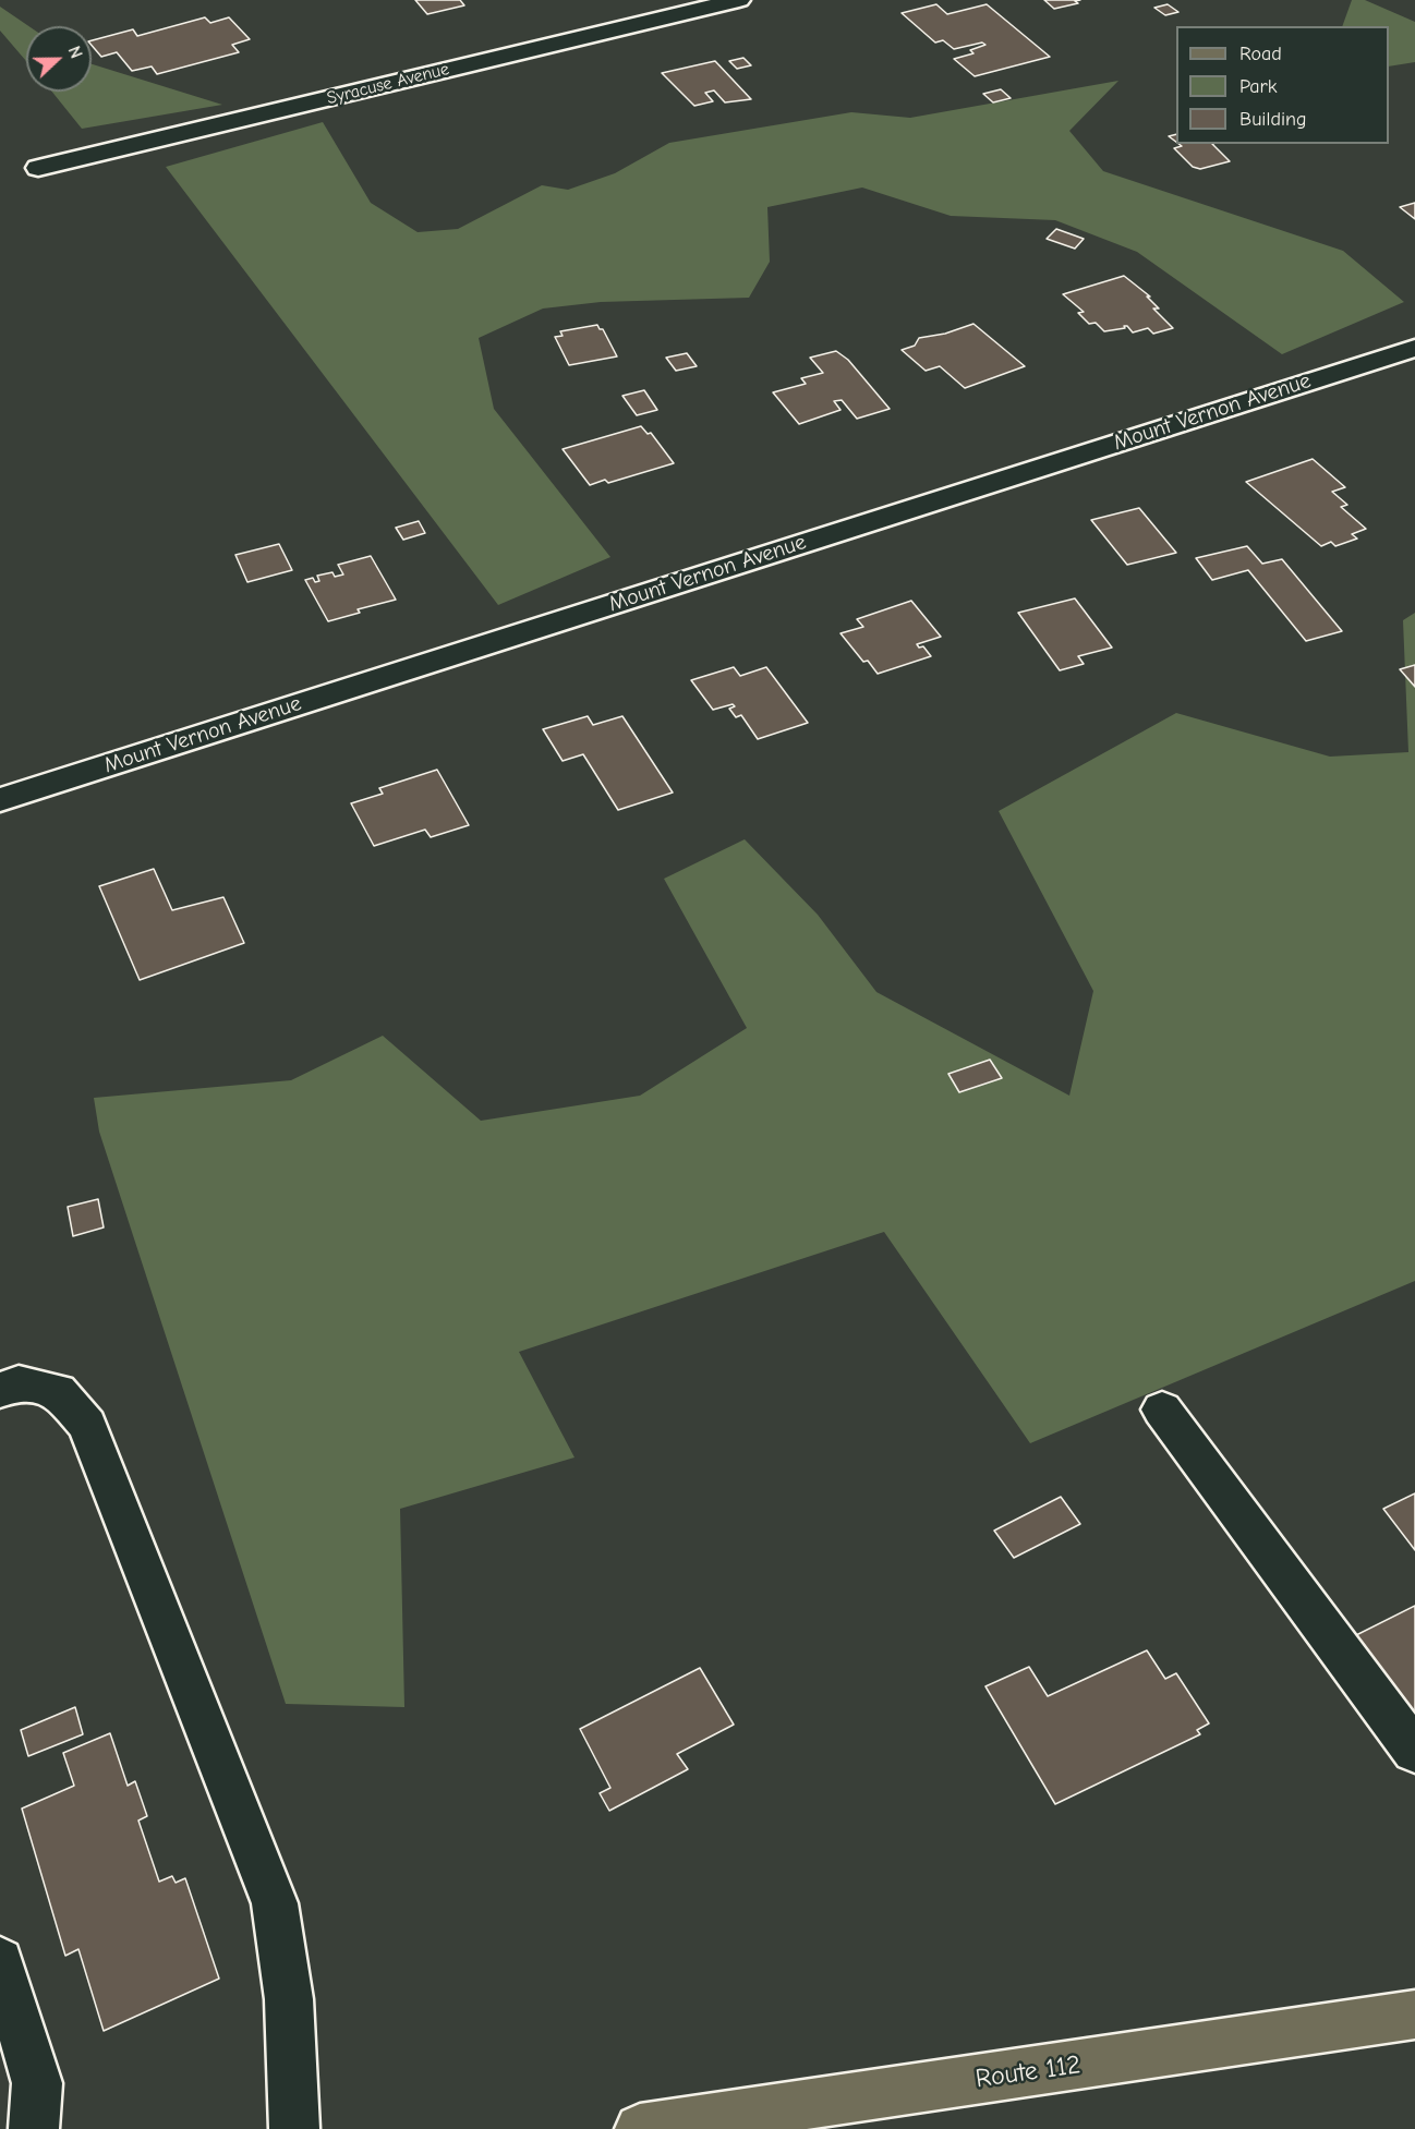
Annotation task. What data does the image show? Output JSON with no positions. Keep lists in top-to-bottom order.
{
  "streets": {
    "main road": ["Route 112"],
    "street": ["Syracuse Avenue", "Mount Vernon Avenue"]
  },
  "legend": ["Road", "Park", "Building"],
  "north": "right"
}
